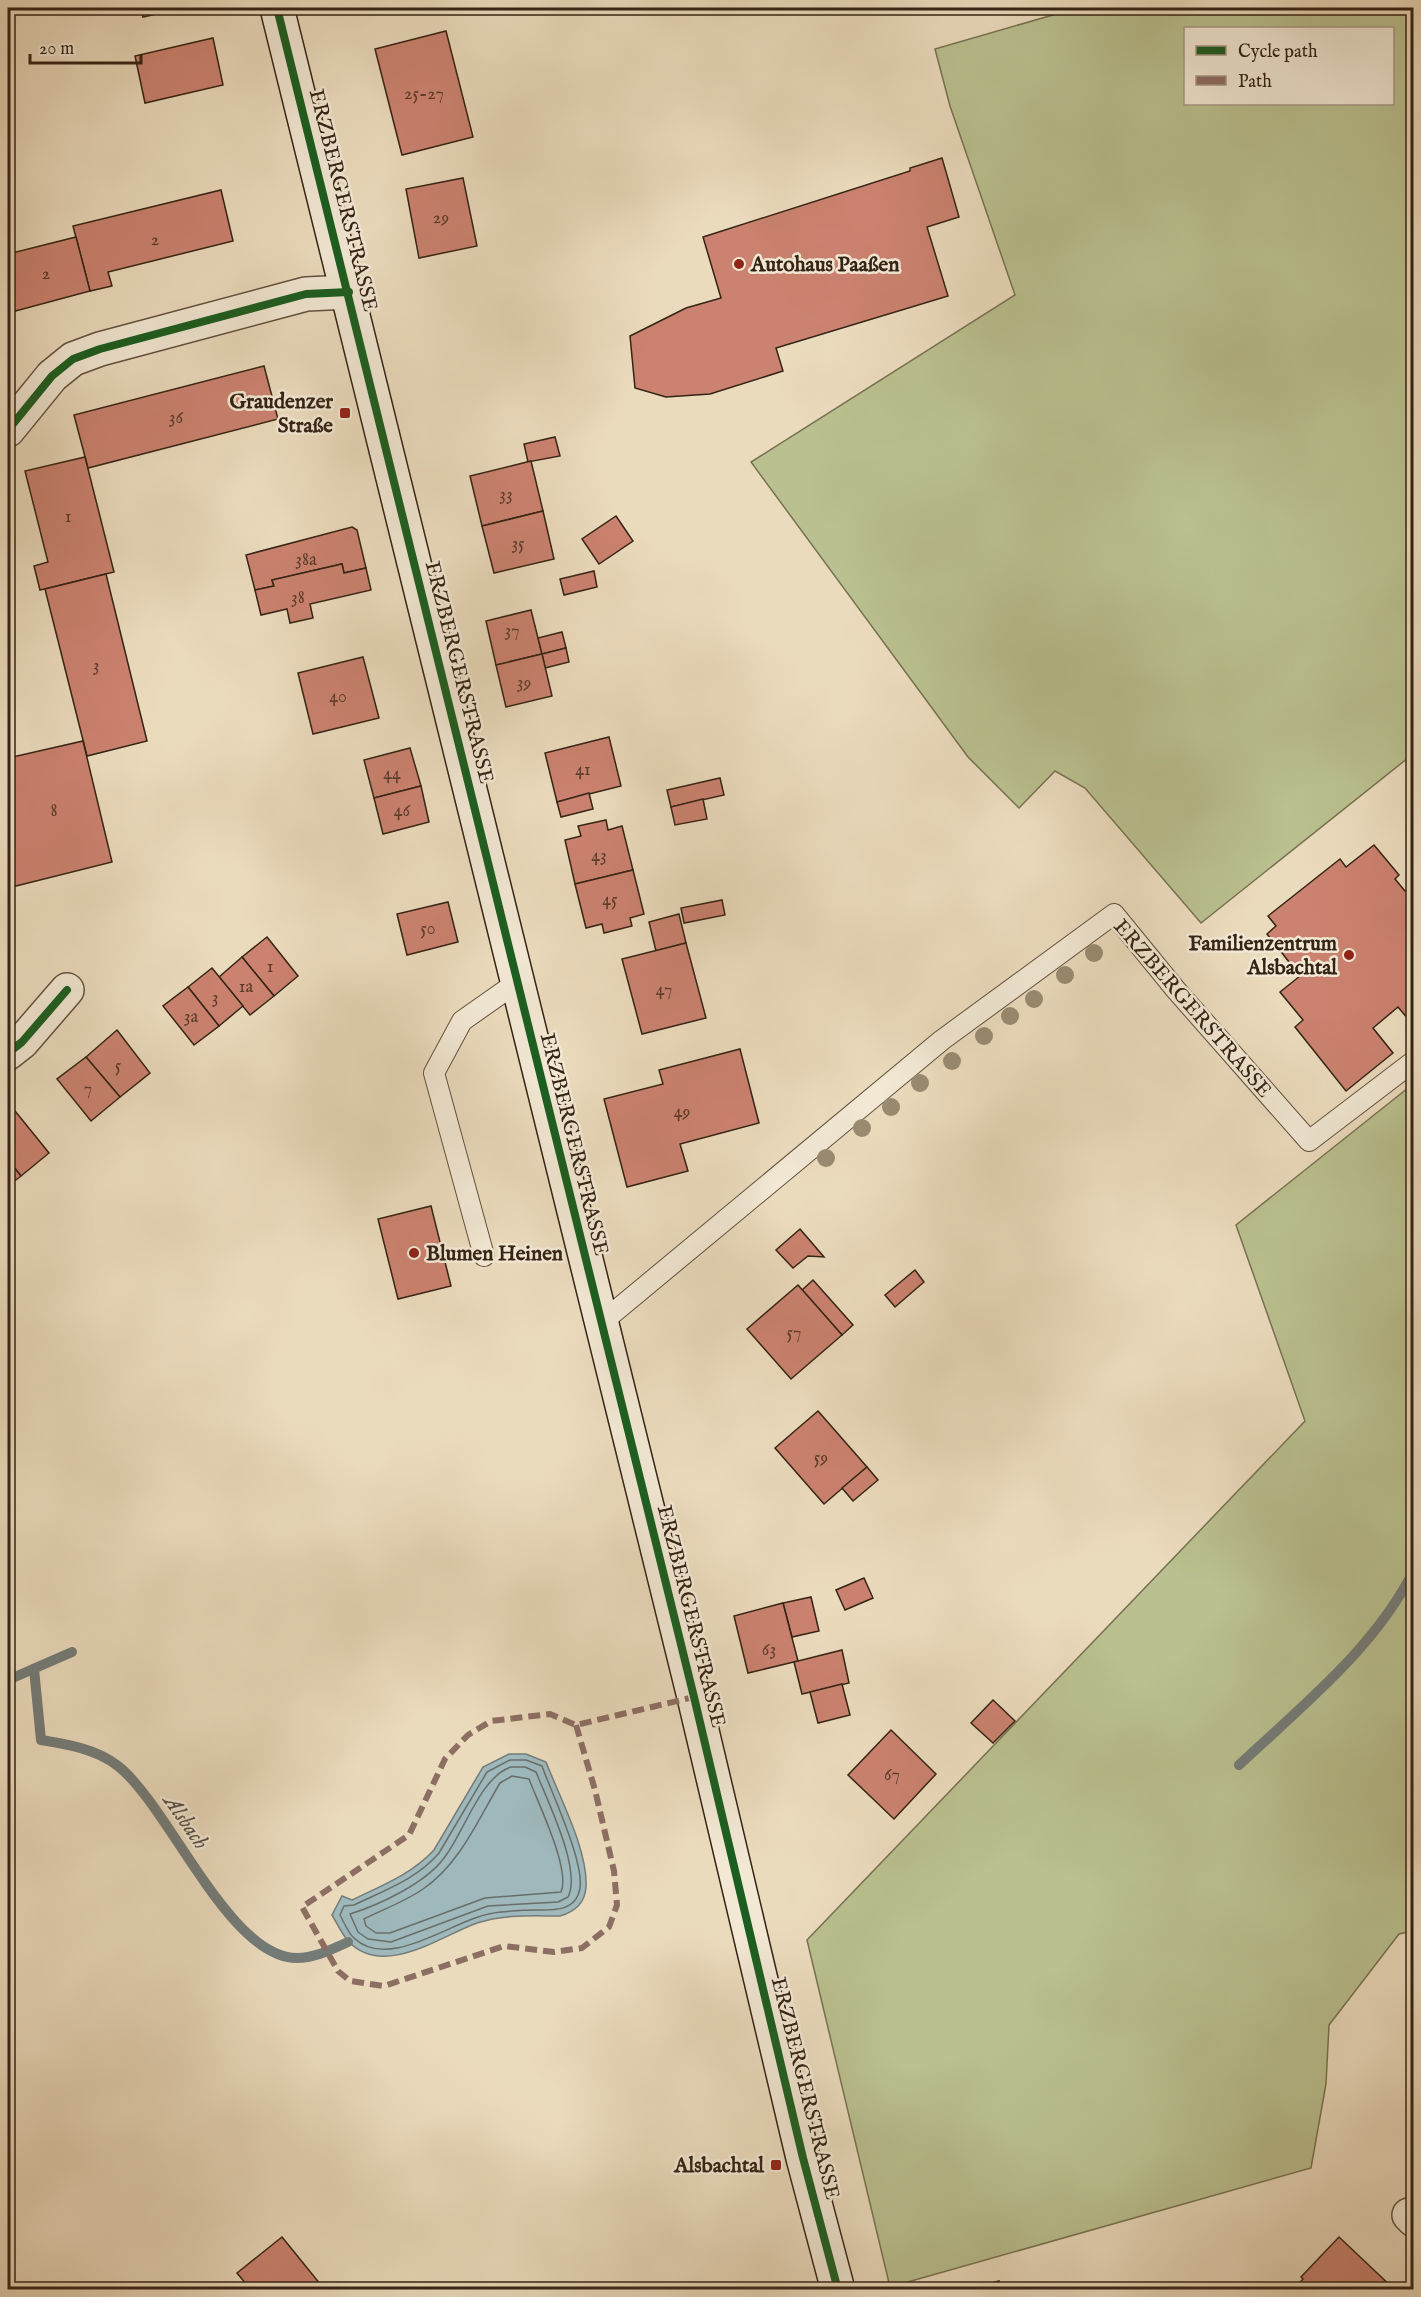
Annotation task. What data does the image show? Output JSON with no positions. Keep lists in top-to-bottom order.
{
  "streets": {
    "street": ["ERZBERGERSTRASSE"]
  },
  "water": ["Alsbach"],
  "places": {
    "other": ["Autohaus Paaßen", "Familienzentrum Alsbachtal", "Blumen Heinen"],
    "transit": ["Graudenzer Straße", "Alsbachtal"]
  },
  "house_numbers": [
    "25-27",
    "29",
    "2",
    "2",
    "36",
    "33",
    "1",
    "35",
    "38a",
    "38",
    "37",
    "3",
    "39",
    "40",
    "41",
    "44",
    "8",
    "46",
    "43",
    "45",
    "50",
    "1",
    "1a",
    "47",
    "3",
    "3a",
    "5",
    "7",
    "49",
    "57",
    "59",
    "63",
    "67"
  ],
  "legend": ["Cycle path", "Path"],
  "scale_bar": "20 m"
}
